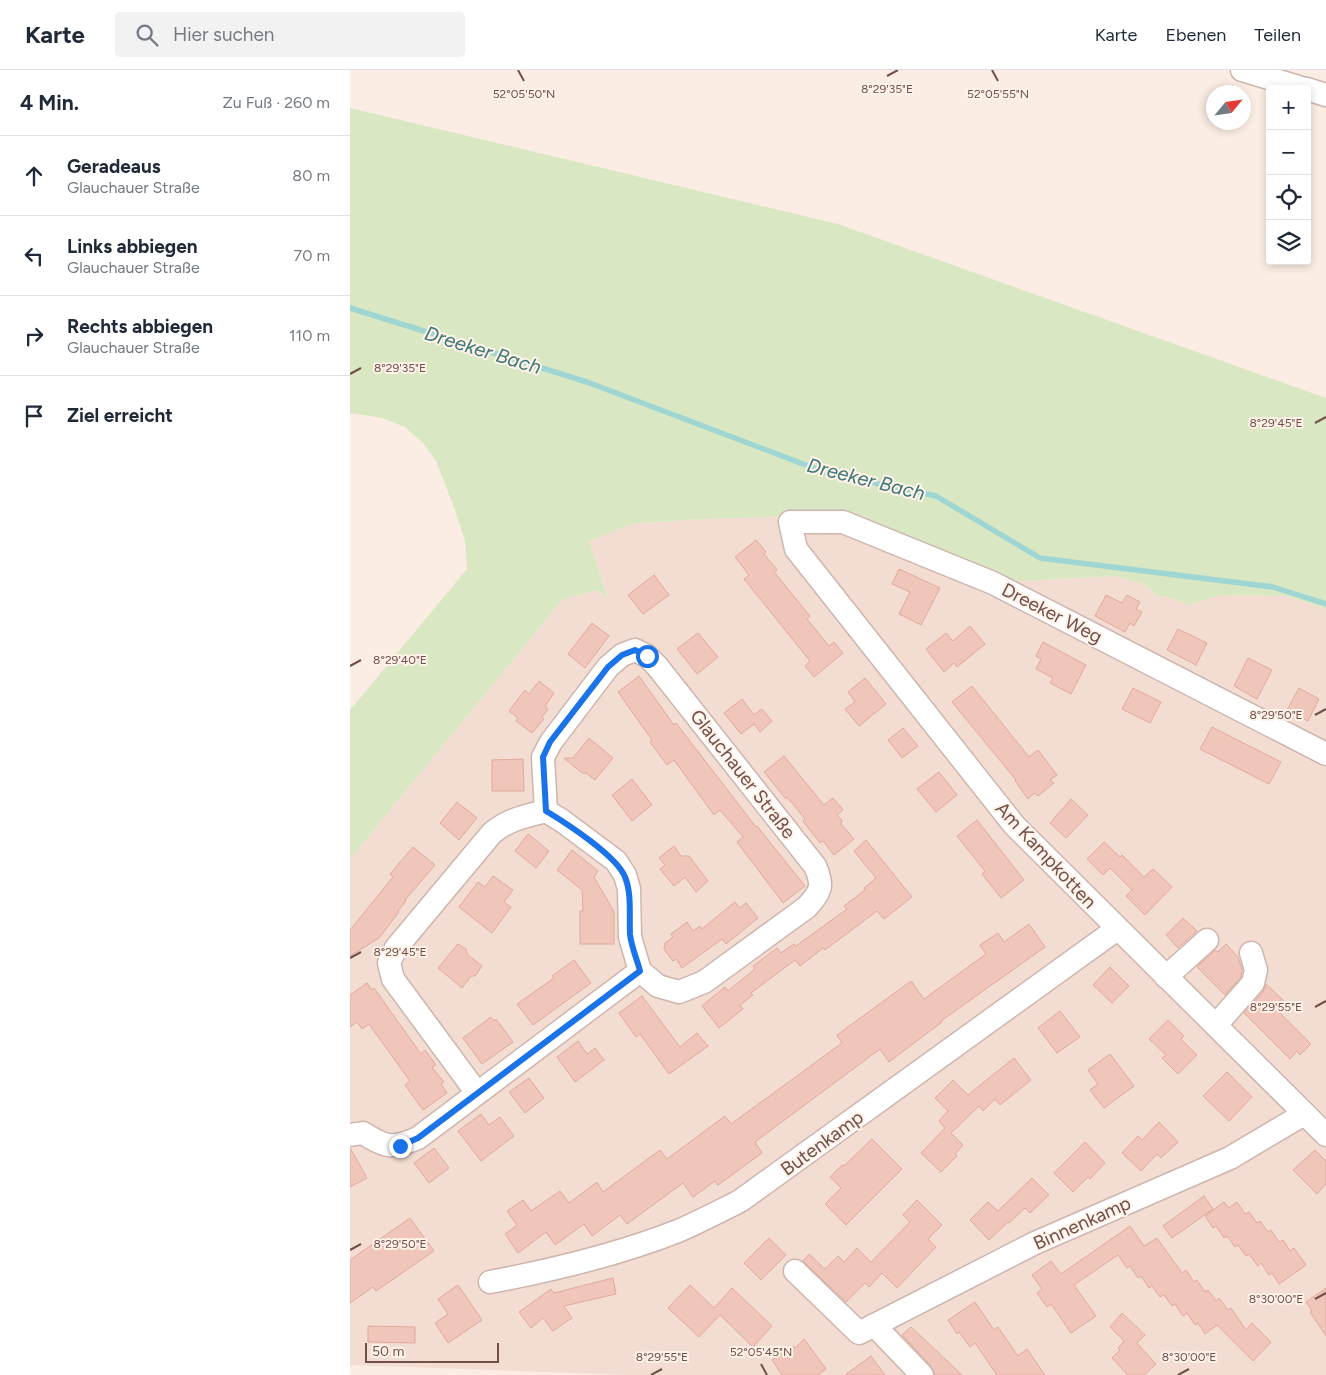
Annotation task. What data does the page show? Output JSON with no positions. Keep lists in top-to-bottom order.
{
  "streets": {
    "street": [
      "Dreeker Weg",
      "Glauchauer Straße",
      "Am Kampkotten",
      "Butenkamp",
      "Binnenkamp"
    ]
  },
  "crossings": [
    ["Dreeker Weg", "Am Kampkotten"],
    ["Am Kampkotten", "Butenkamp"],
    ["Am Kampkotten", "Binnenkamp"]
  ],
  "water": ["Dreeker Bach"],
  "scale_bar": "50 m",
  "north": "top right",
  "page": {
    "header": "Karte",
    "search": "Hier suchen",
    "nav": ["Karte", "Ebenen", "Teilen"],
    "heading": ["4 Min.", "Zu Fuß · 260 m"],
    "map_buttons": ["+", "−"],
    "list": [
      ["Geradeaus", "Glauchauer Straße", "80 m"],
      ["Links abbiegen", "Glauchauer Straße", "70 m"],
      ["Rechts abbiegen", "Glauchauer Straße", "110 m"],
      "Ziel erreicht"
    ],
    "scale": "50 m"
  },
  "coordinates": [
    "8°29'35\"E",
    "52°05'50\"N",
    "52°05'55\"N",
    "8°29'45\"E",
    "8°29'40\"E",
    "8°29'50\"E",
    "8°29'55\"E",
    "8°30'00\"E",
    "52°05'45\"N"
  ]
}
